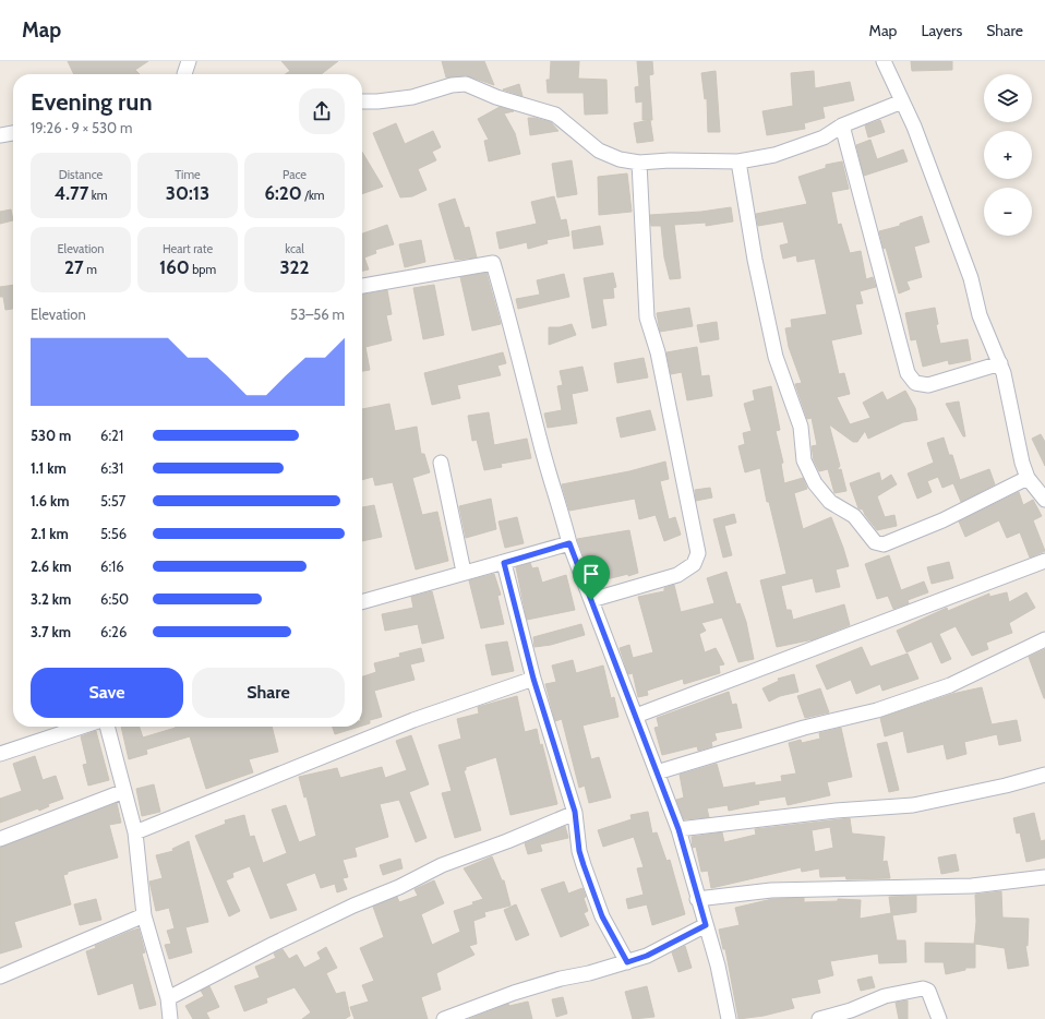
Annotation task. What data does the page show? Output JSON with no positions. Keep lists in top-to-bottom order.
{
  "page": {
    "header": "Map",
    "nav": ["Map", "Layers", "Share"],
    "map_buttons": ["+", "−"],
    "heading": ["Evening run", "19:26 · 9 × 530 m"],
    "stats": [
      ["Distance", "4.77 km"],
      ["Time", "30:13"],
      ["Pace", "6:20 /km"],
      ["Elevation", "27 m"],
      ["Heart rate", "160 bpm"],
      ["kcal", "322"]
    ],
    "chart": ["Elevation", "53–56 m"],
    "list": [
      {
        "name": "530 m",
        "note": "6:21"
      },
      {
        "name": "1.1 km",
        "note": "6:31"
      },
      {
        "name": "1.6 km",
        "note": "5:57"
      },
      {
        "name": "2.1 km",
        "note": "5:56"
      },
      {
        "name": "2.6 km",
        "note": "6:16"
      },
      {
        "name": "3.2 km",
        "note": "6:50"
      },
      {
        "name": "3.7 km",
        "note": "6:26"
      }
    ],
    "buttons": ["Save", "Share"]
  }
}
